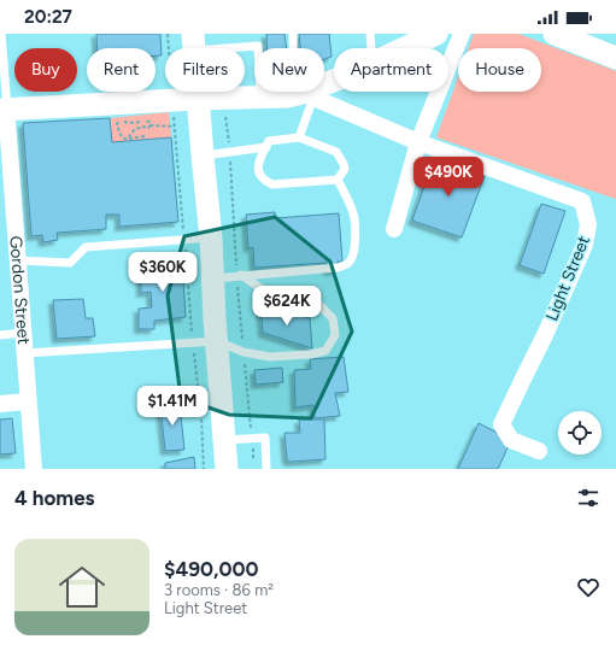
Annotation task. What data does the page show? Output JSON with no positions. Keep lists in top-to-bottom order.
{
  "streets": {
    "street": ["Light Street", "Gordon Street"]
  },
  "page": {
    "status": "20:27",
    "chip": [
      "Buy",
      "Rent",
      "Filters",
      "New",
      "Apartment",
      "House"
    ],
    "price": [
      "$490K",
      "$360K",
      "$624K",
      "$1.41M"
    ],
    "heading": "4 homes",
    "list": [
      {
        "name": "$490,000",
        "note": "3 rooms · 86 m² · Light Street"
      }
    ]
  }
}
